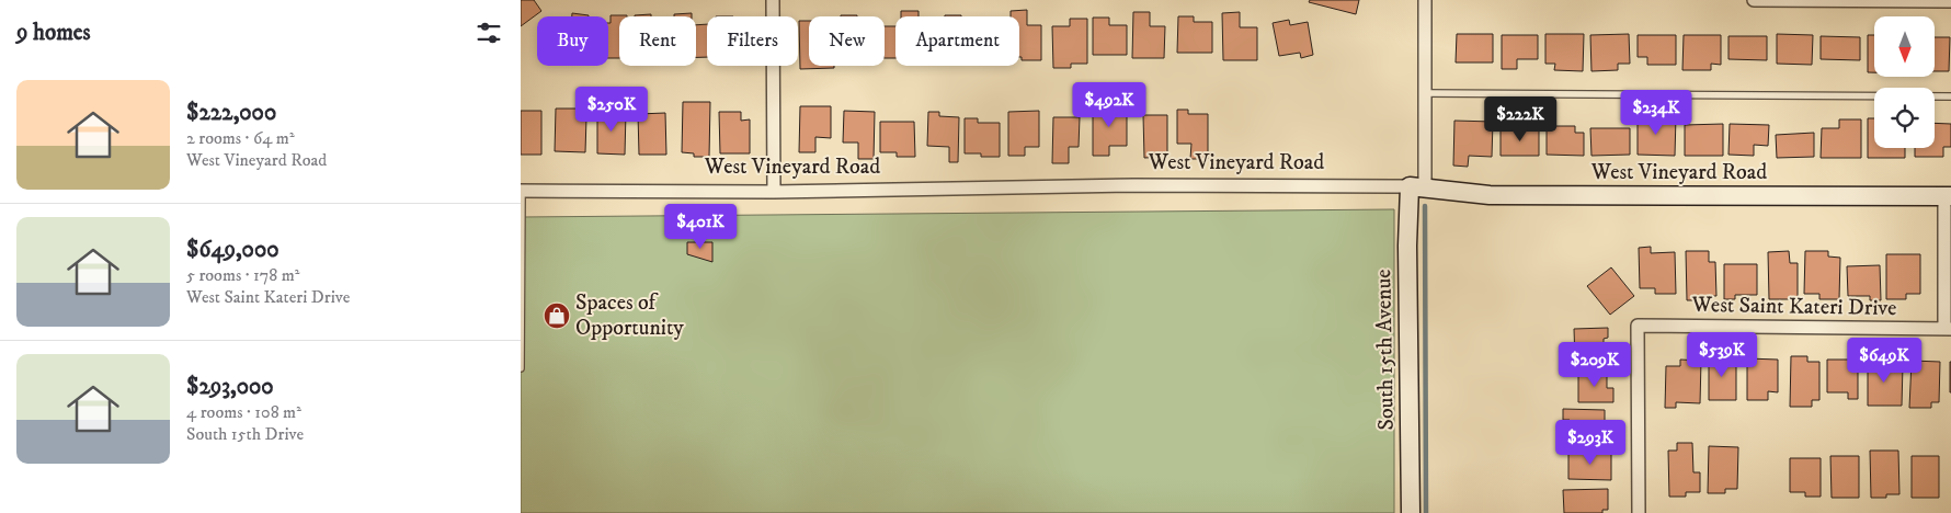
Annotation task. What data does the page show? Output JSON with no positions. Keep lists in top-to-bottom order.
{
  "streets": {
    "street": ["West Vineyard Road", "West Saint Kateri Drive", "South 15th Avenue"]
  },
  "crossings": [
    ["West Vineyard Road", "South 15th Avenue"]
  ],
  "places": {
    "shop": ["Spaces of Opportunity"]
  },
  "north": "bottom",
  "page": {
    "heading": "9 homes",
    "chip": [
      "Buy",
      "Rent",
      "Filters",
      "New",
      "Apartment"
    ],
    "list": [
      {
        "name": "$222,000",
        "note": "2 rooms · 64 m² · West Vineyard Road"
      },
      {
        "name": "$649,000",
        "note": "5 rooms · 178 m² · West Saint Kateri Drive"
      },
      {
        "name": "$293,000",
        "note": "4 rooms · 108 m² · South 15th Drive"
      }
    ],
    "price": [
      "$492K",
      "$250K",
      "$234K",
      "$222K",
      "$401K",
      "$539K",
      "$649K",
      "$209K",
      "$293K"
    ]
  }
}
